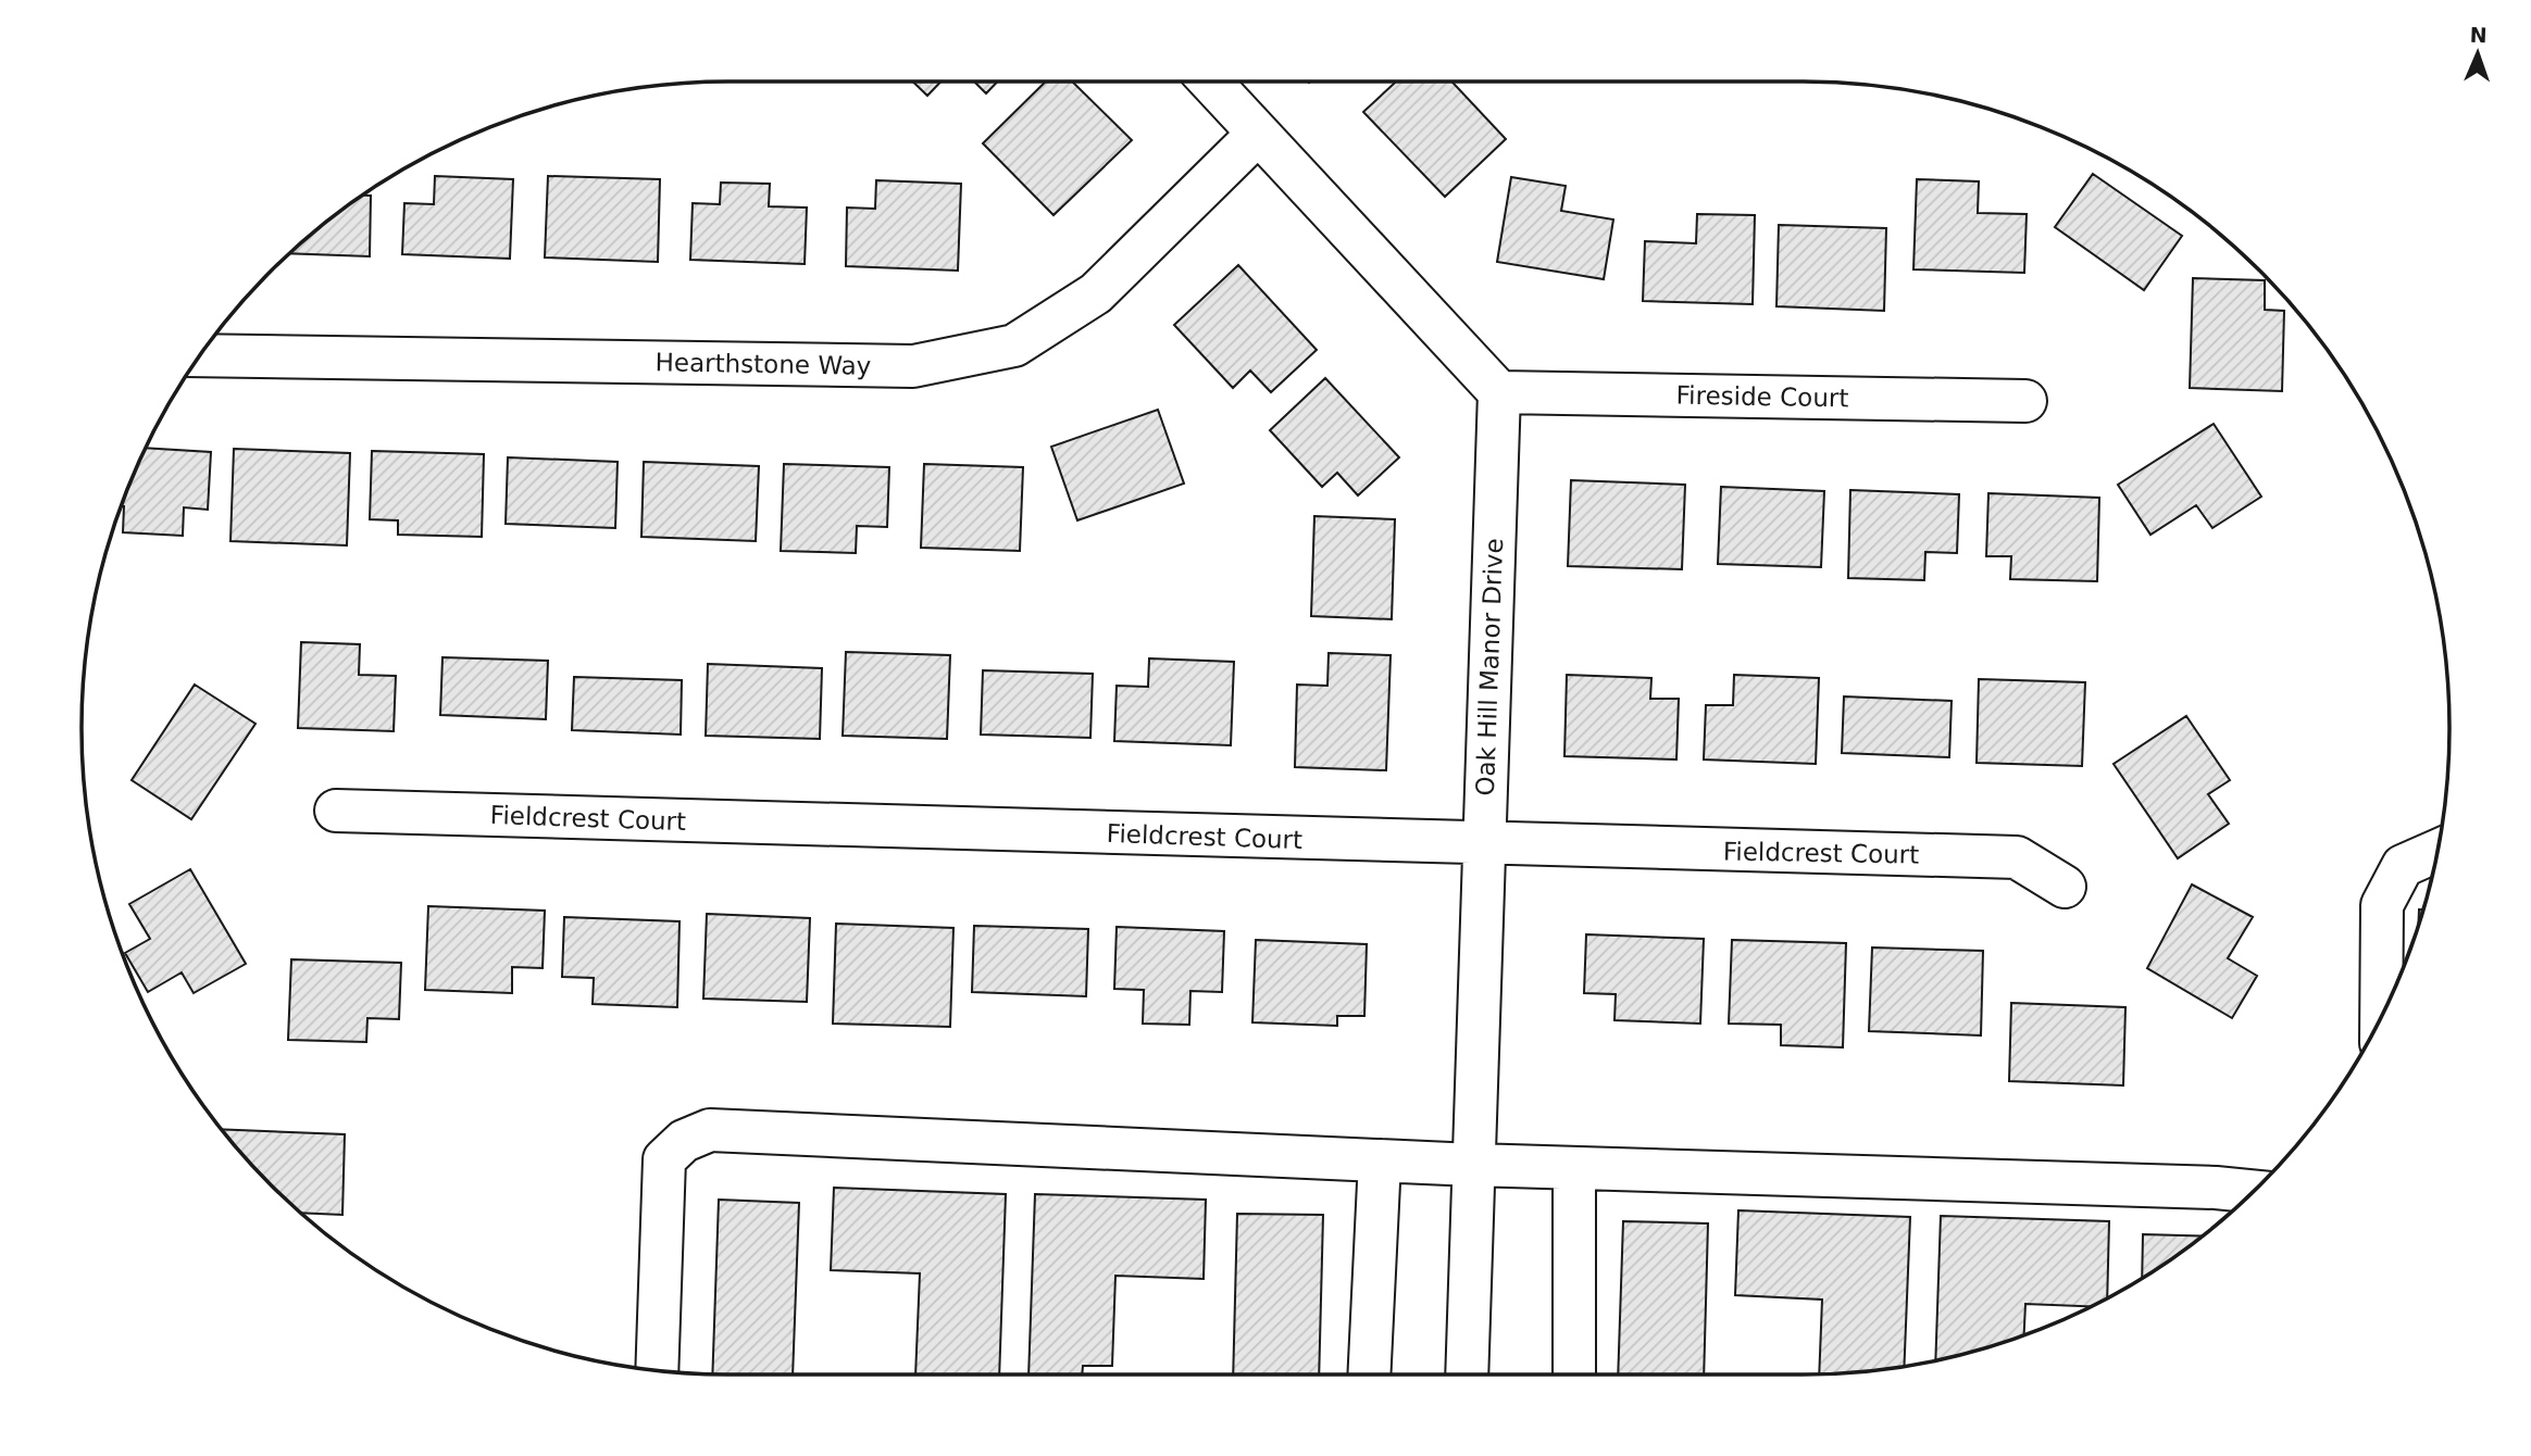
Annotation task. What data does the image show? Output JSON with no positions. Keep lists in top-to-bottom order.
{
  "streets": {
    "street": [
      "Hearthstone Way",
      "Fireside Court",
      "Oak Hill Manor Drive",
      "Fieldcrest Court"
    ]
  },
  "crossings": [
    ["Fireside Court", "Oak Hill Manor Drive"],
    ["Oak Hill Manor Drive", "Fieldcrest Court"]
  ],
  "north": "top"
}
